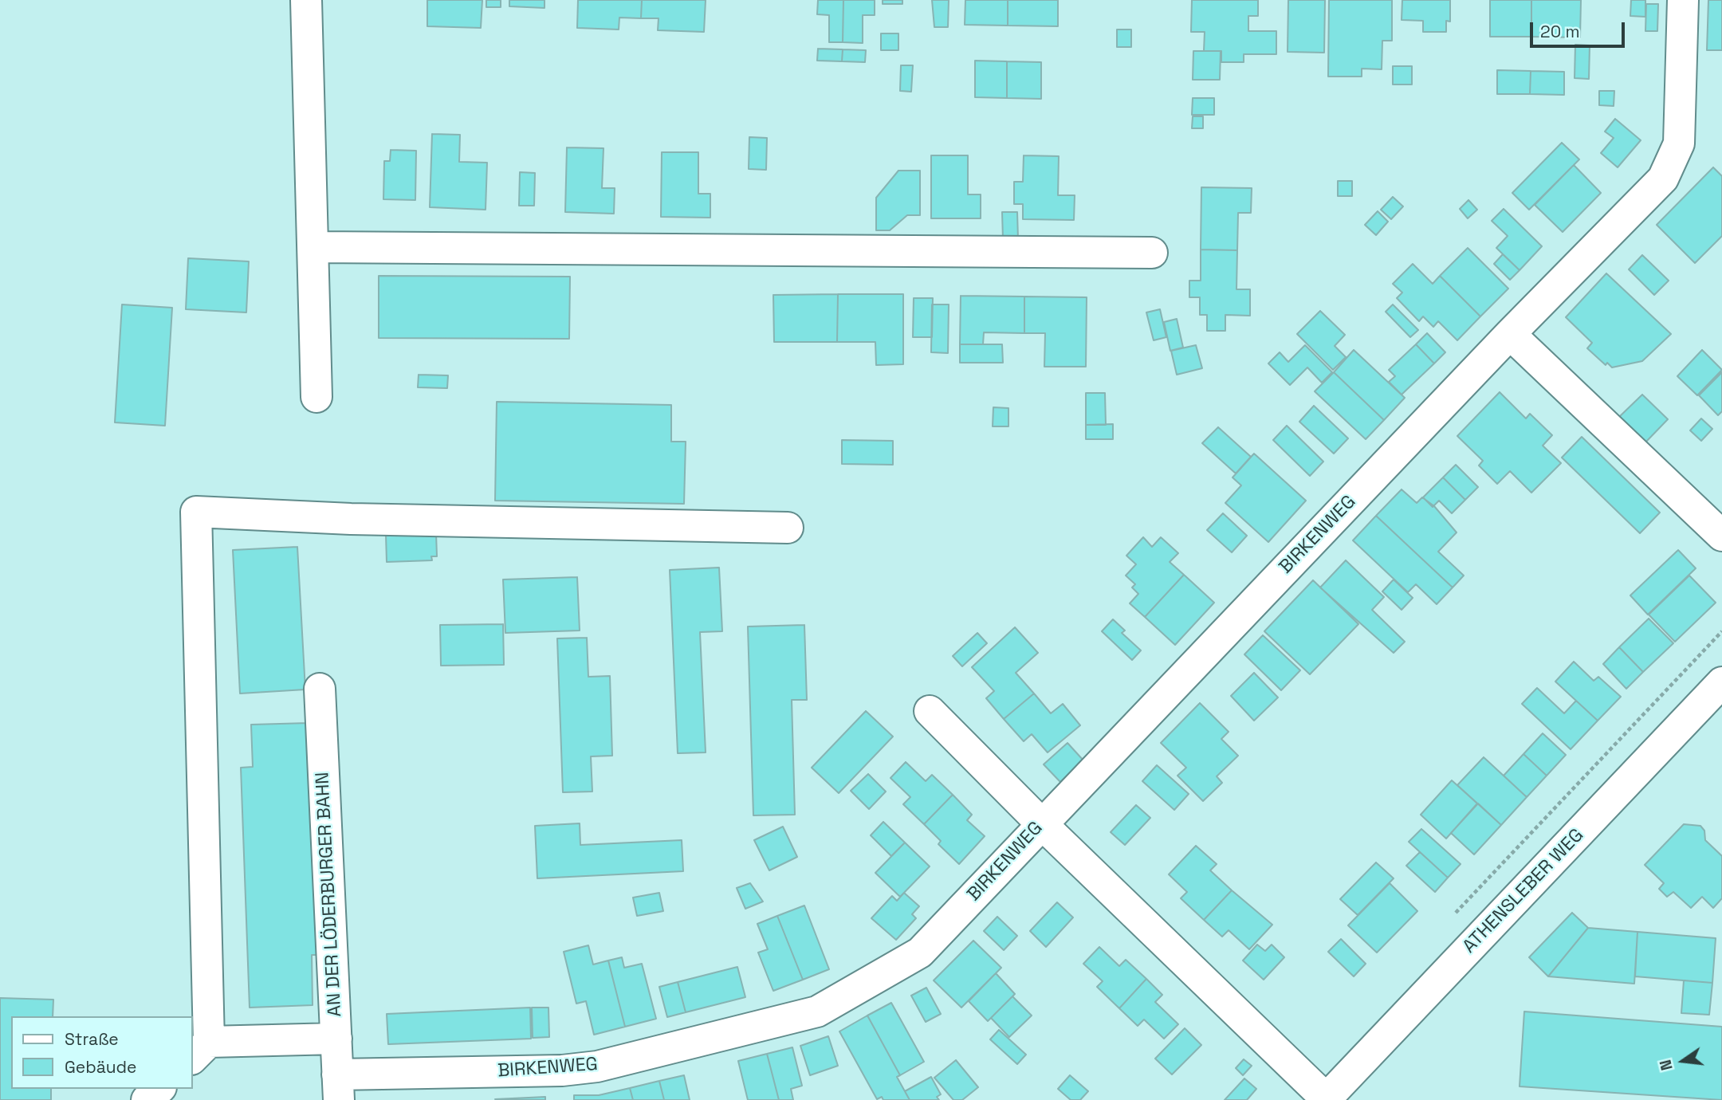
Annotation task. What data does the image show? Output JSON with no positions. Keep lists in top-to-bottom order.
{
  "streets": {
    "street": ["BIRKENWEG", "ATHENSLEBER WEG", "AN DER LÖDERBURGER BAHN"]
  },
  "crossings": [
    ["BIRKENWEG", "AN DER LÖDERBURGER BAHN"]
  ],
  "legend": ["Straße", "Gebäude"],
  "scale_bar": "20 m",
  "north": "left"
}
